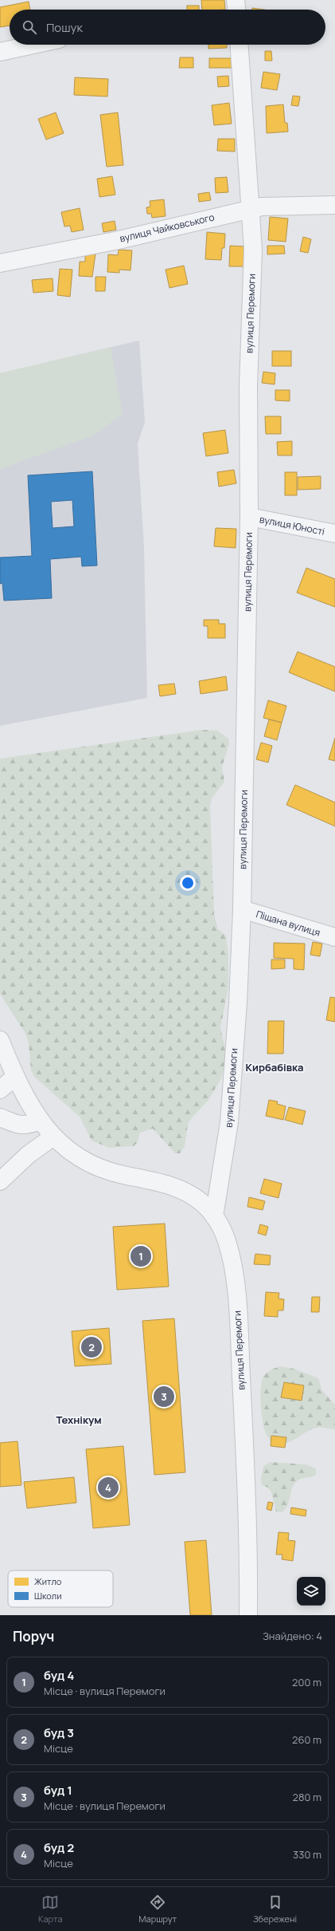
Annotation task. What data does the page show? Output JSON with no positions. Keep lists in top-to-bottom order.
{
  "streets": {
    "street": [
      "вулиця Чайковського",
      "вулиця Перемоги",
      "вулиця Юності",
      "Піщана вулиця"
    ]
  },
  "crossings": [
    ["вулиця Чайковського", "вулиця Перемоги"],
    ["вулиця Перемоги", "вулиця Юності"],
    ["вулиця Перемоги", "Піщана вулиця"]
  ],
  "districts": ["Кирбабівка", "Технікум"],
  "legend": ["Житло", "Школи"],
  "page": {
    "search": "Пошук",
    "pins": [
      "1",
      "2",
      "3",
      "4"
    ],
    "heading": ["Поруч", "Знайдено: 4"],
    "list": [
      {
        "mark": "1",
        "name": "буд 4",
        "note": "Місце · вулиця Перемоги",
        "value": "200 m"
      },
      {
        "mark": "2",
        "name": "буд 3",
        "note": "Місце",
        "value": "260 m"
      },
      {
        "mark": "3",
        "name": "буд 1",
        "note": "Місце · вулиця Перемоги",
        "value": "280 m"
      },
      {
        "mark": "4",
        "name": "буд 2",
        "note": "Місце",
        "value": "330 m"
      }
    ],
    "nav": ["Карта", "Маршрут", "Збережені"]
  }
}
